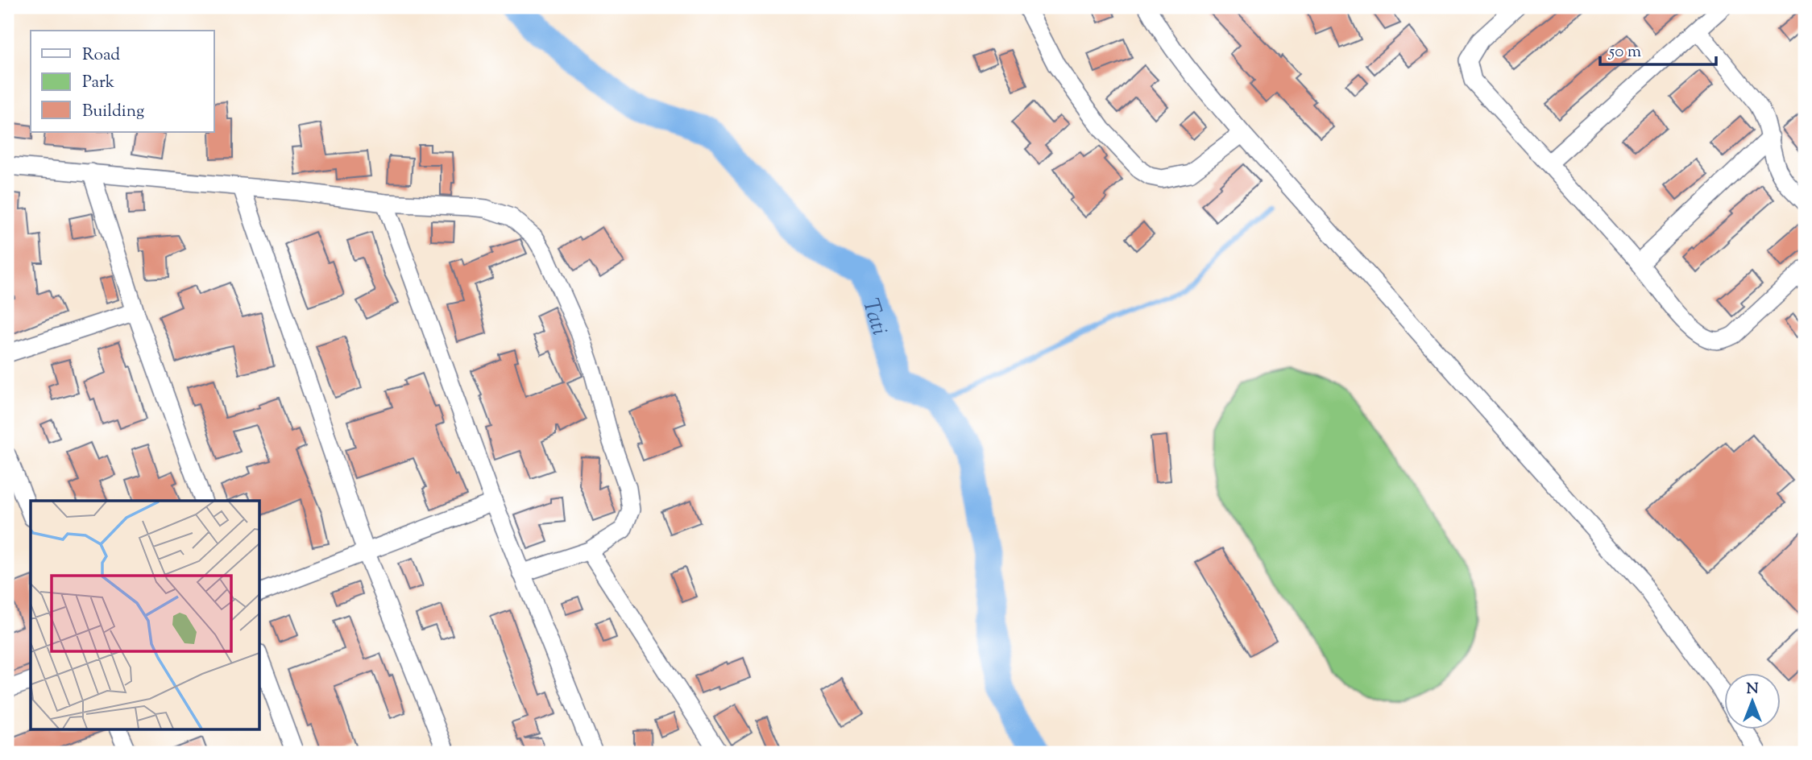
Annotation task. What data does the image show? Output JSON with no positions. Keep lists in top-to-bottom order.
{
  "water": ["Tati"],
  "legend": ["Road", "Park", "Building"],
  "scale_bar": "50 m",
  "north": "top"
}
